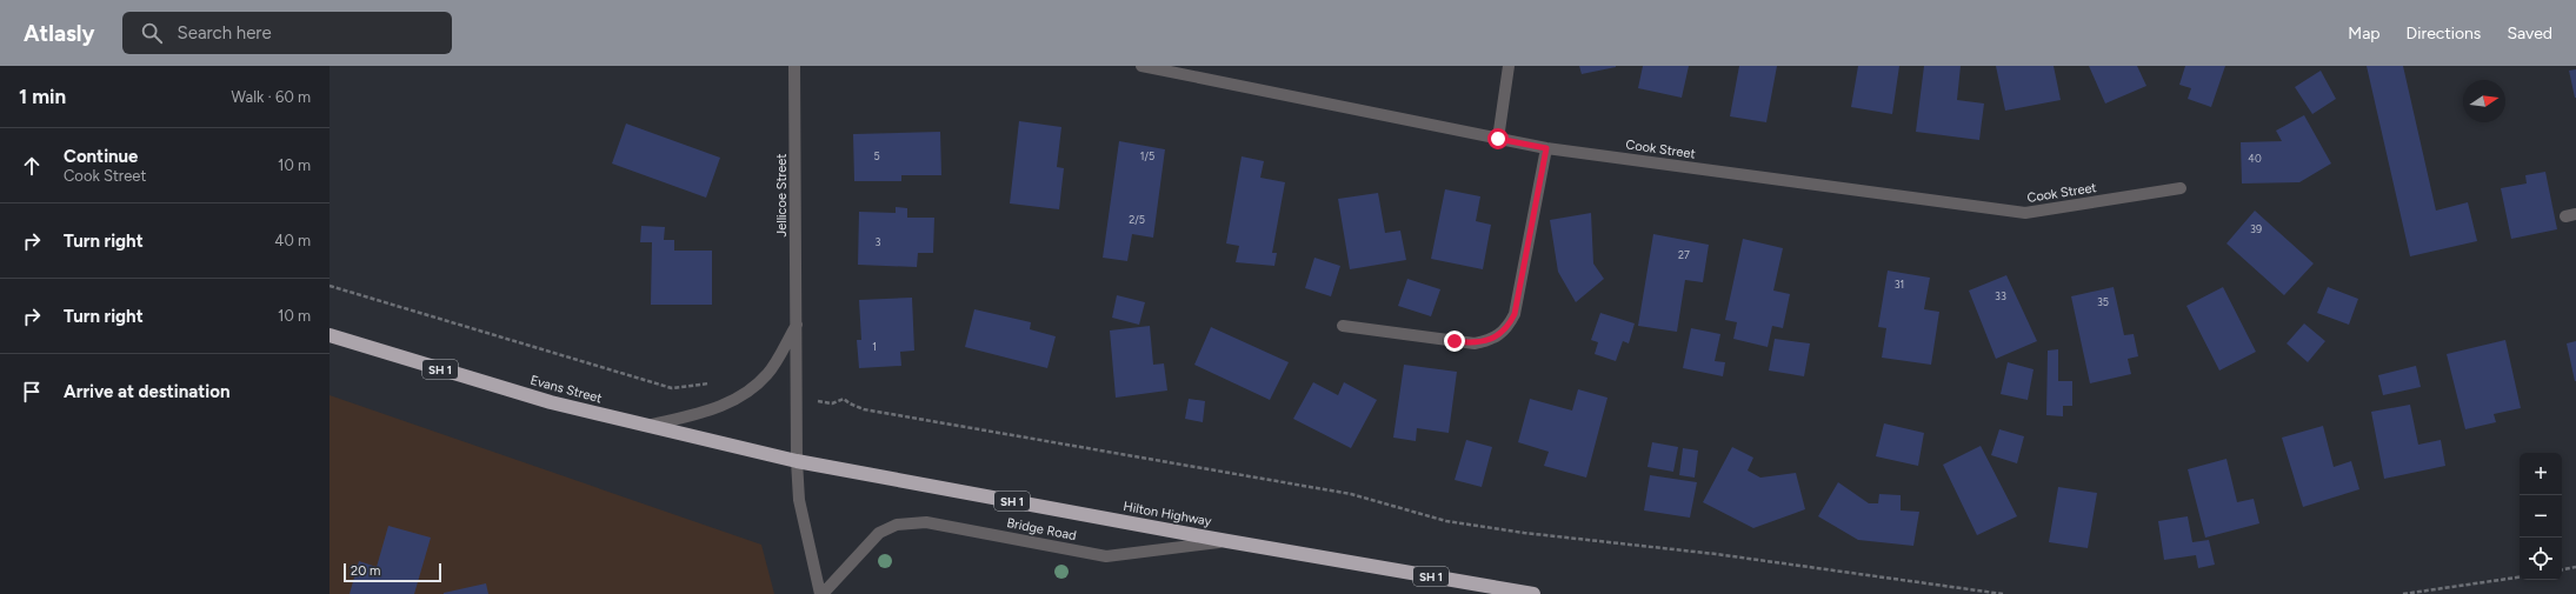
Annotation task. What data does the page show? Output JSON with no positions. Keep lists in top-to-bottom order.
{
  "streets": {
    "highway": ["SH 1", "Evans Street", "Hilton Highway"],
    "street": ["Cook Street", "Jellicoe Street", "Bridge Road"]
  },
  "crossings": [
    ["Jellicoe Street", "Evans Street"],
    ["Jellicoe Street", "Hilton Highway"],
    ["Jellicoe Street", "Bridge Road"],
    ["Evans Street", "Hilton Highway"],
    ["Evans Street", "Bridge Road"],
    ["Hilton Highway", "Bridge Road"]
  ],
  "house_numbers": [
    "5",
    "1/5",
    "40",
    "2/5",
    "39",
    "3",
    "27",
    "31",
    "33",
    "35",
    "1"
  ],
  "scale_bar": "20 m",
  "north": "right",
  "page": {
    "header": "Atlasly",
    "search": "Search here",
    "nav": ["Map", "Directions", "Saved"],
    "heading": ["1 min", "Walk · 60 m"],
    "list": [
      ["Continue", "Cook Street", "10 m"],
      ["Turn right", "40 m"],
      ["Turn right", "10 m"],
      "Arrive at destination"
    ],
    "map_buttons": ["+", "−"],
    "scale": "20 m"
  }
}
